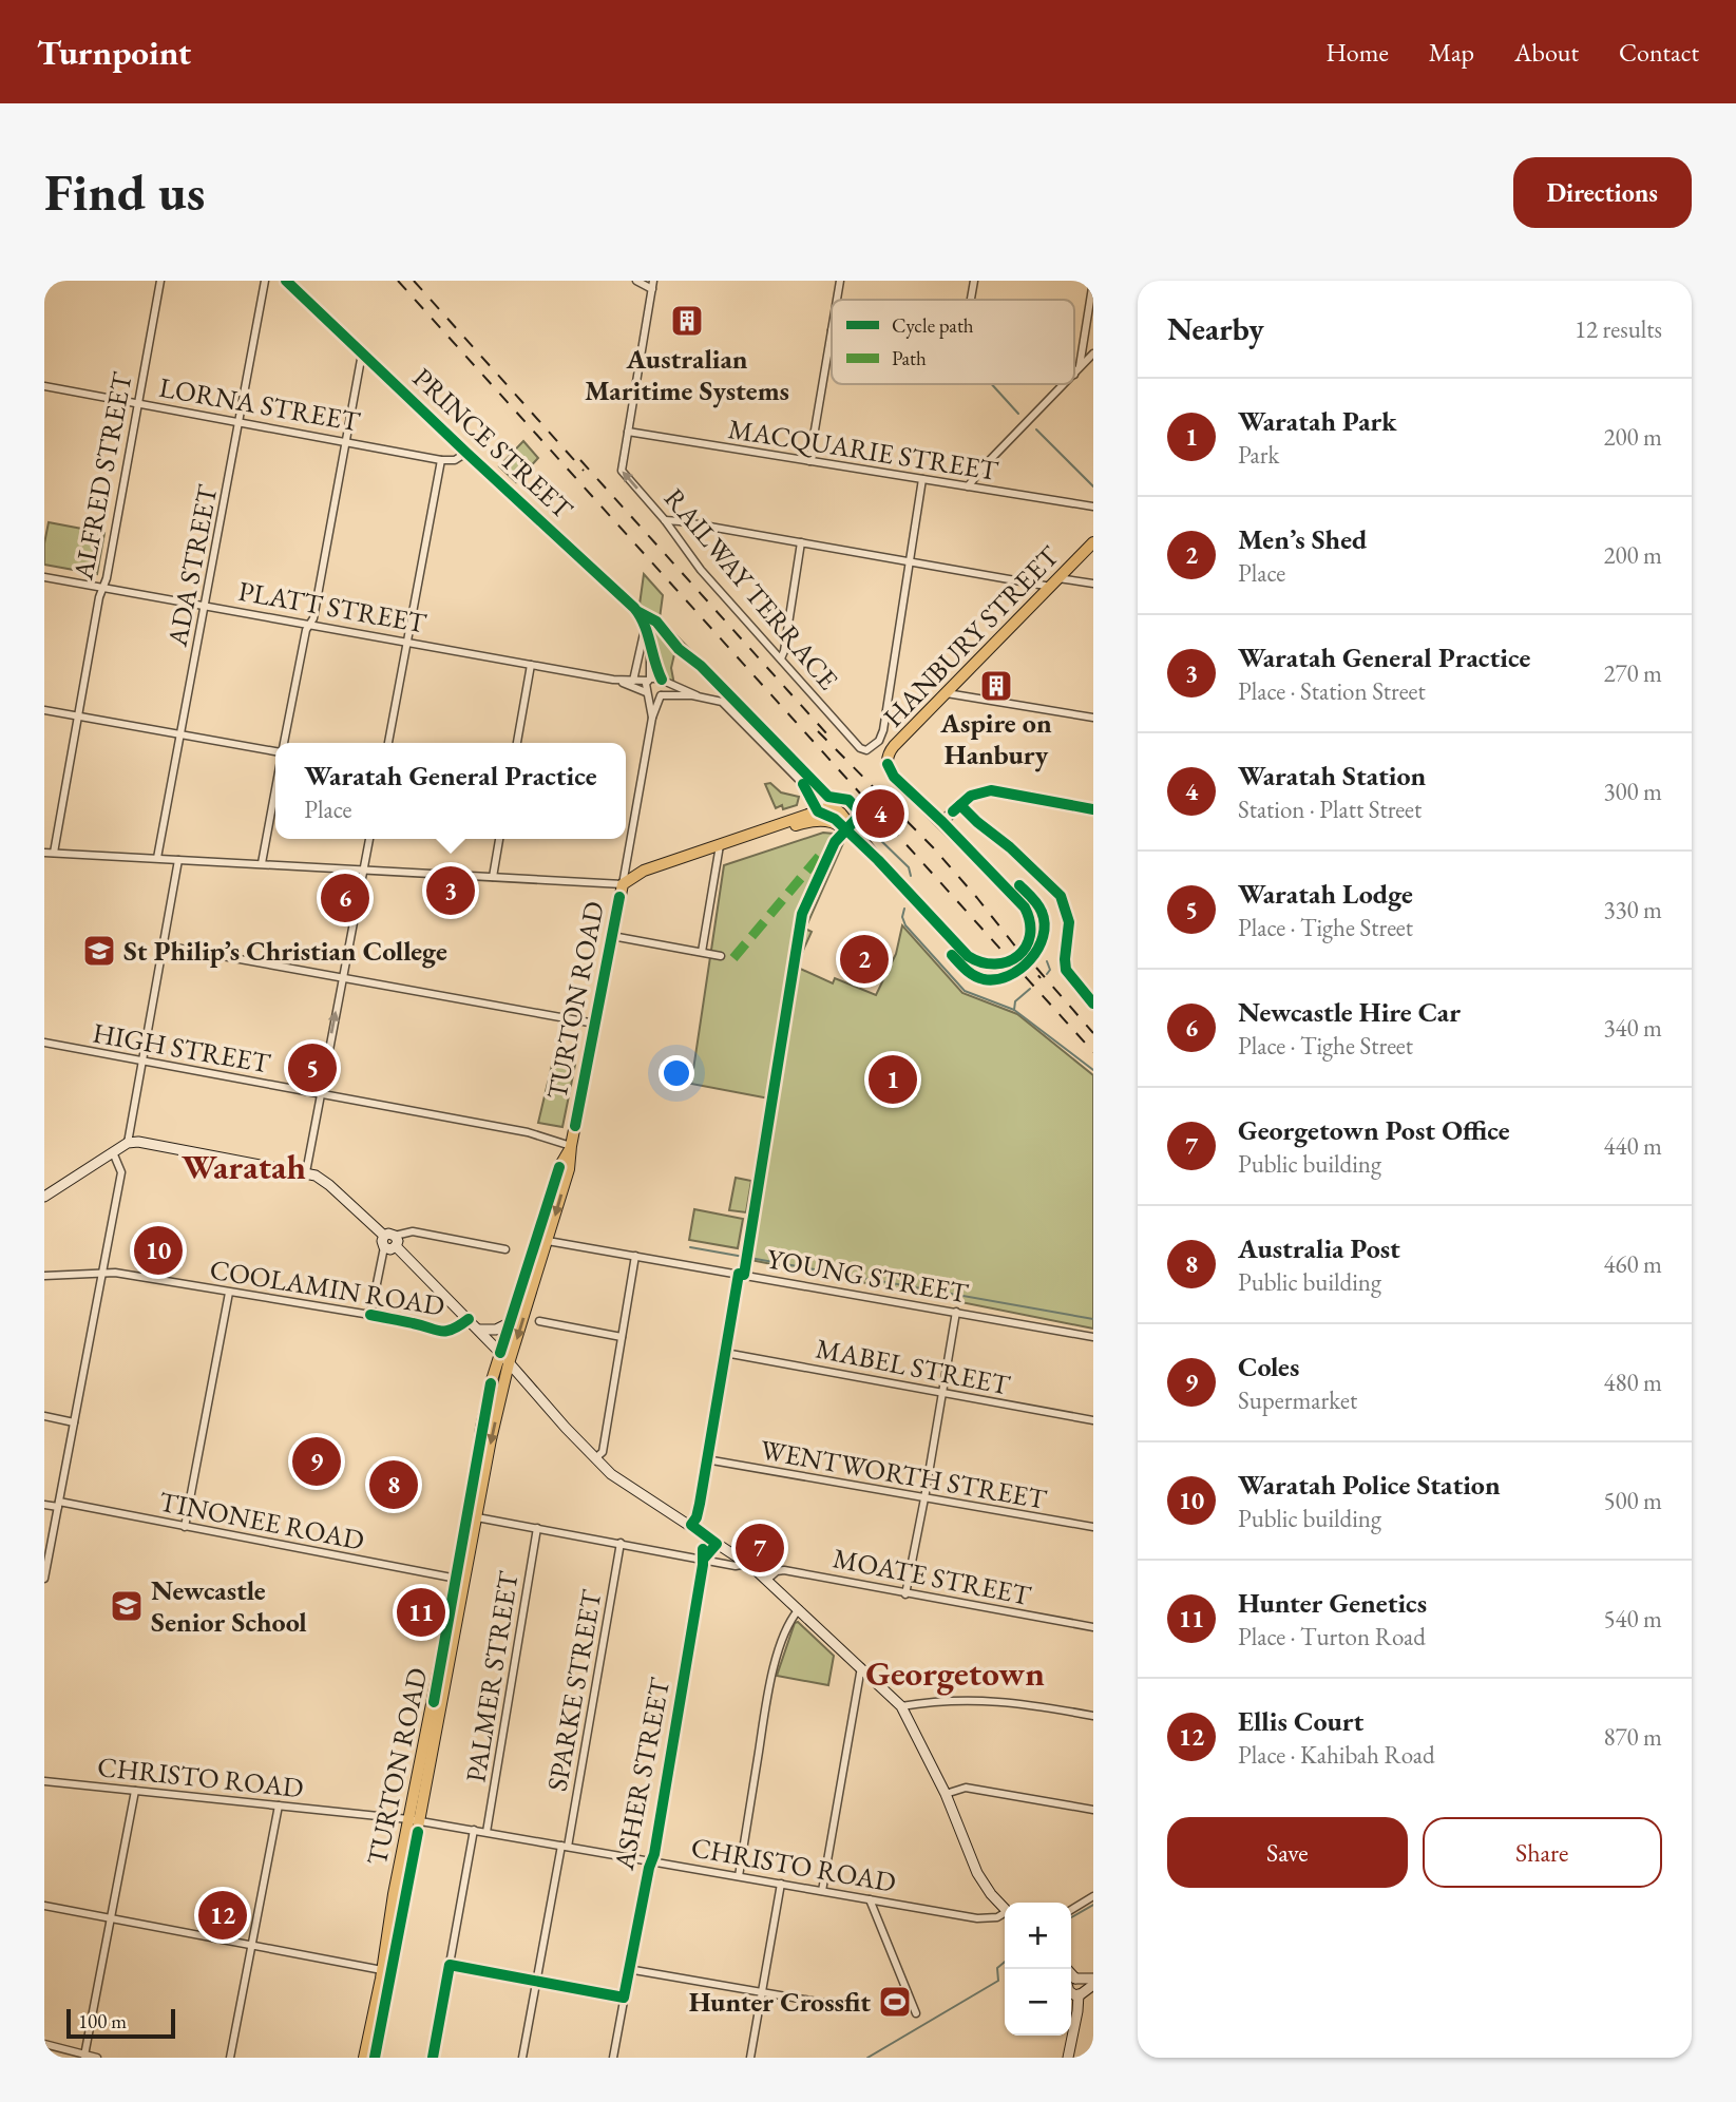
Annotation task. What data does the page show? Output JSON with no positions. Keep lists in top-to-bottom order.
{
  "streets": {
    "main road": ["HANBURY STREET", "TURTON ROAD"],
    "street": [
      "LORNA STREET",
      "PRINCE STREET",
      "MACQUARIE STREET",
      "ALFRED STREET",
      "ADA STREET",
      "RAILWAY TERRACE",
      "PLATT STREET",
      "HIGH STREET",
      "YOUNG STREET",
      "COOLAMIN ROAD",
      "MABEL STREET",
      "WENTWORTH STREET",
      "TINONEE ROAD",
      "MOATE STREET",
      "PALMER STREET",
      "SPARKE STREET",
      "ASHER STREET",
      "CHRISTO ROAD"
    ]
  },
  "crossings": [
    ["LORNA STREET", "PRINCE STREET"],
    ["LORNA STREET", "ALFRED STREET"],
    ["LORNA STREET", "ADA STREET"],
    ["PRINCE STREET", "PLATT STREET"],
    ["PRINCE STREET", "TURTON ROAD"],
    ["MACQUARIE STREET", "RAILWAY TERRACE"],
    ["ALFRED STREET", "PLATT STREET"],
    ["ADA STREET", "PLATT STREET"],
    ["PLATT STREET", "TURTON ROAD"],
    ["TURTON ROAD", "HIGH STREET"],
    ["TURTON ROAD", "YOUNG STREET"],
    ["TURTON ROAD", "TINONEE ROAD"],
    ["TURTON ROAD", "CHRISTO ROAD"],
    ["PALMER STREET", "CHRISTO ROAD"],
    ["SPARKE STREET", "CHRISTO ROAD"],
    ["ASHER STREET", "CHRISTO ROAD"]
  ],
  "districts": ["Waratah", "Georgetown"],
  "places": {
    "building": ["Australian Maritime Systems", "Aspire on Hanbury"],
    "school or university": ["St Philip’s Christian College", "Newcastle Senior School"],
    "sports": ["Hunter Crossfit"]
  },
  "legend": ["Cycle path", "Path"],
  "scale_bar": "100 m",
  "page": {
    "header": "Turnpoint",
    "nav": [
      "Home",
      "Map",
      "About",
      "Contact"
    ],
    "buttons": [
      "Directions",
      ["Save", "Share"]
    ],
    "title": "Find us",
    "heading": ["Nearby", "12 results"],
    "list": [
      {
        "mark": "1",
        "name": "Waratah Park",
        "note": "Park",
        "value": "200 m"
      },
      {
        "mark": "2",
        "name": "Men’s Shed",
        "note": "Place",
        "value": "200 m"
      },
      {
        "mark": "3",
        "name": "Waratah General Practice",
        "note": "Place · Station Street",
        "value": "270 m"
      },
      {
        "mark": "4",
        "name": "Waratah Station",
        "note": "Station · Platt Street",
        "value": "300 m"
      },
      {
        "mark": "5",
        "name": "Waratah Lodge",
        "note": "Place · Tighe Street",
        "value": "330 m"
      },
      {
        "mark": "6",
        "name": "Newcastle Hire Car",
        "note": "Place · Tighe Street",
        "value": "340 m"
      },
      {
        "mark": "7",
        "name": "Georgetown Post Office",
        "note": "Public building",
        "value": "440 m"
      },
      {
        "mark": "8",
        "name": "Australia Post",
        "note": "Public building",
        "value": "460 m"
      },
      {
        "mark": "9",
        "name": "Coles",
        "note": "Supermarket",
        "value": "480 m"
      },
      {
        "mark": "10",
        "name": "Waratah Police Station",
        "note": "Public building",
        "value": "500 m"
      },
      {
        "mark": "11",
        "name": "Hunter Genetics",
        "note": "Place · Turton Road",
        "value": "540 m"
      },
      {
        "mark": "12",
        "name": "Ellis Court",
        "note": "Place · Kahibah Road",
        "value": "870 m"
      }
    ],
    "popup": ["Waratah General Practice", "Place"],
    "pins": [
      "4",
      "3",
      "6",
      "2",
      "5",
      "1",
      "10",
      "9",
      "8",
      "7",
      "11",
      "12"
    ],
    "map_buttons": ["+", "−"],
    "scale": "100 m"
  }
}
